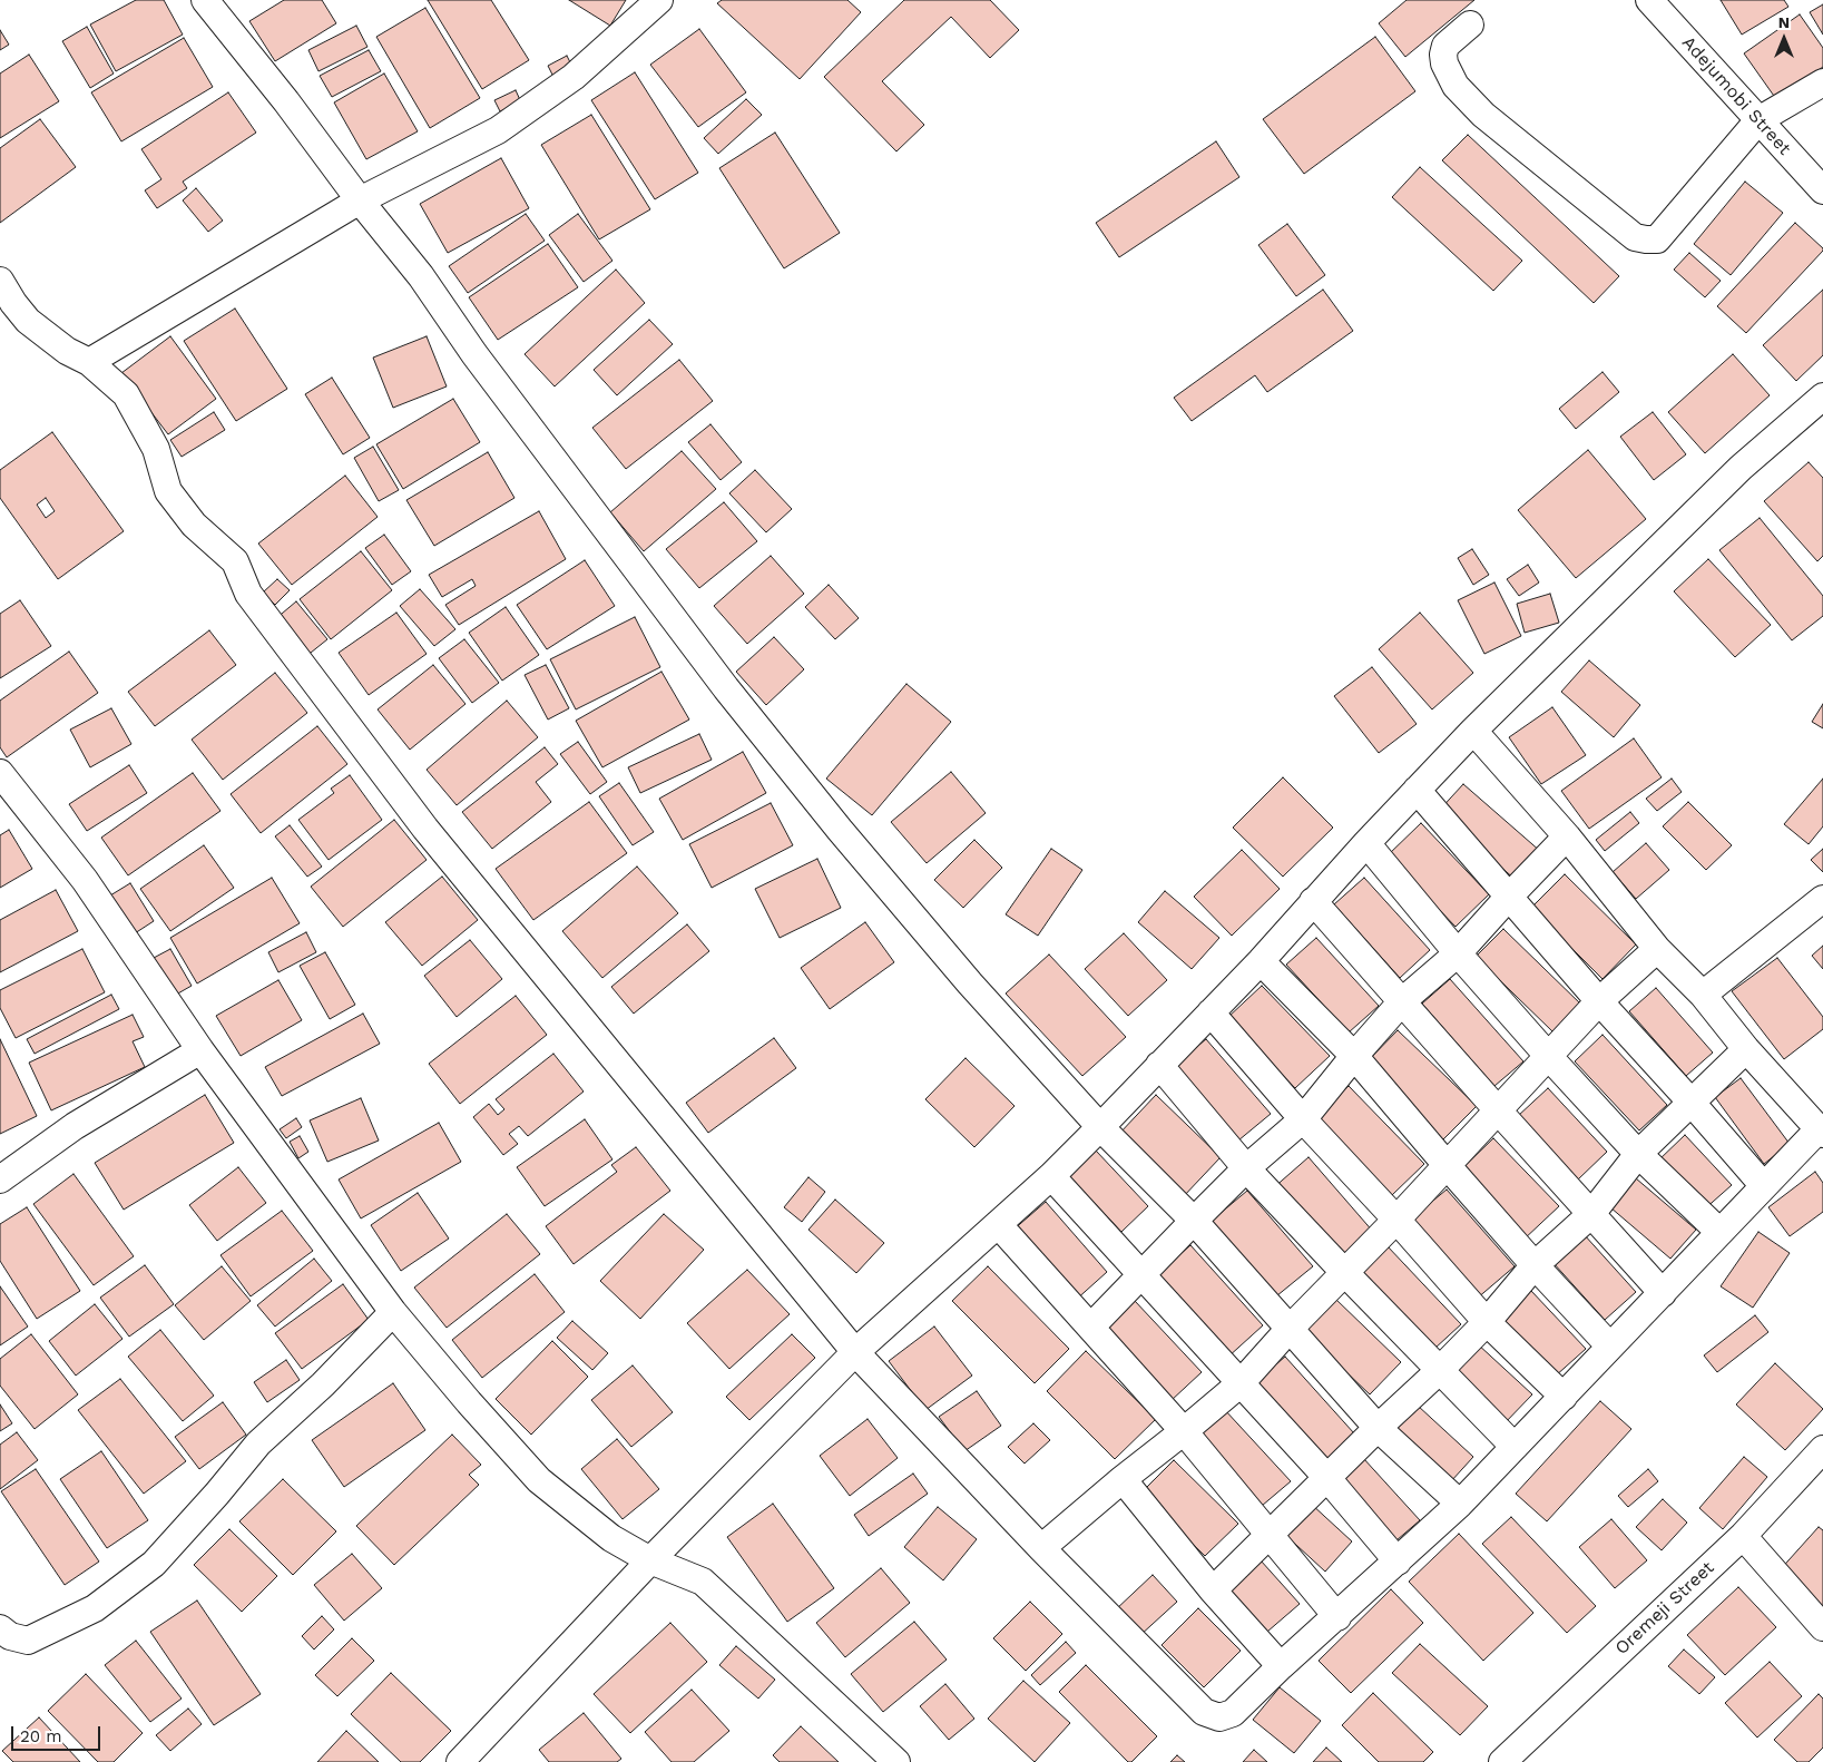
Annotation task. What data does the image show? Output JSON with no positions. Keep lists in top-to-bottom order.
{
  "streets": {
    "street": ["Adejumobi Street", "Oremeji Street"]
  },
  "scale_bar": "20 m",
  "north": "top"
}
